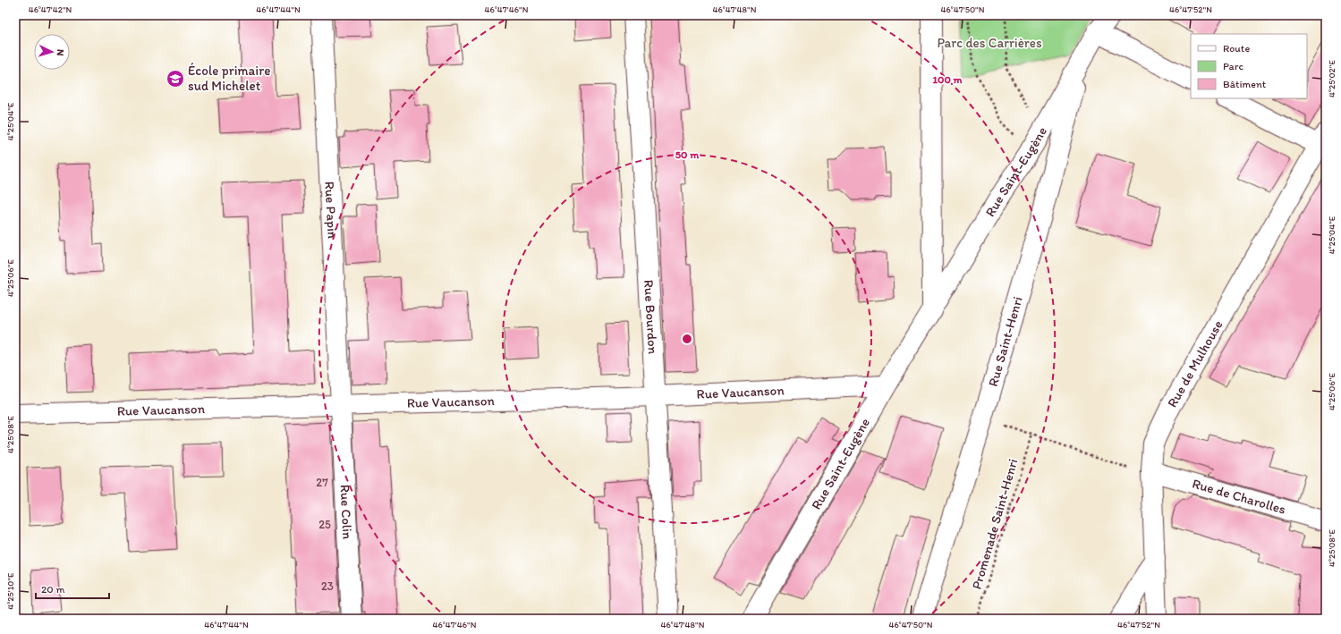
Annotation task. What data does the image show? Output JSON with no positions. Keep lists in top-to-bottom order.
{
  "streets": {
    "street": [
      "Rue Saint-Eugène",
      "Rue Papin",
      "Rue Bourdon",
      "Rue Saint-Henri",
      "Rue de Mulhouse",
      "Rue Vaucanson",
      "Rue de Charolles",
      "Rue Colin"
    ],
    "path": ["Promenade Saint-Henri"]
  },
  "crossings": [
    ["Rue Saint-Eugène", "Rue Saint-Henri"],
    ["Rue Saint-Eugène", "Rue Vaucanson"],
    ["Rue Papin", "Rue Vaucanson"],
    ["Rue Papin", "Rue Colin"],
    ["Rue Bourdon", "Rue Vaucanson"],
    ["Rue de Mulhouse", "Rue de Charolles"],
    ["Rue Vaucanson", "Rue Colin"]
  ],
  "parks": ["Parc des Carrières"],
  "places": {
    "school or university": ["École primaire sud Michelet"]
  },
  "house_numbers": ["27", "25", "23"],
  "legend": ["Route", "Parc", "Bâtiment"],
  "scale_bar": "20 m",
  "north": "right",
  "coordinates": [
    "46°47'42\"N",
    "46°47'44\"N",
    "46°47'46\"N",
    "46°47'48\"N",
    "46°47'50\"N",
    "46°47'52\"N",
    "4°25'02\"E",
    "4°25'04\"E",
    "4°25'06\"E",
    "4°25'08\"E",
    "4°25'10\"E"
  ],
  "rings": ["100 m", "50 m"]
}
